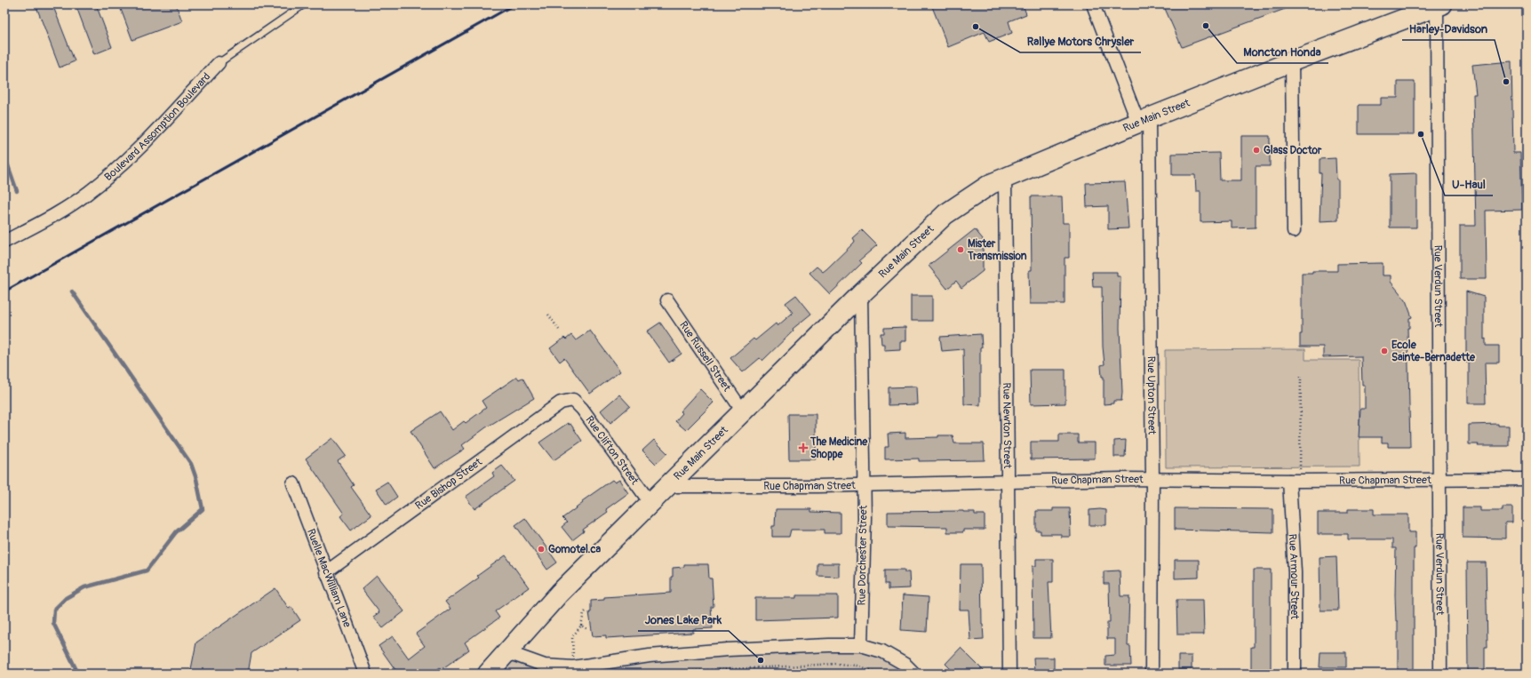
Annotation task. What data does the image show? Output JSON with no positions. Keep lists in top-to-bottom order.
{
  "streets": {
    "main road": ["Rue Main Street"],
    "street": [
      "Boulevard Assomption Boulevard",
      "Rue Verdun Street",
      "Rue Russell Street",
      "Rue Upton Street",
      "Rue Newton Street",
      "Rue Clifton Street",
      "Rue Chapman Street",
      "Rue Bishop Street",
      "Rue Dorchester Street",
      "Rue Armour Street",
      "Ruelle MacWilliam Lane"
    ]
  },
  "crossings": [
    ["Rue Main Street", "Rue Verdun Street"],
    ["Rue Main Street", "Rue Russell Street"],
    ["Rue Main Street", "Rue Upton Street"],
    ["Rue Main Street", "Rue Newton Street"],
    ["Rue Main Street", "Rue Clifton Street"],
    ["Rue Main Street", "Rue Chapman Street"],
    ["Rue Main Street", "Rue Dorchester Street"],
    ["Rue Verdun Street", "Rue Chapman Street"],
    ["Rue Upton Street", "Rue Chapman Street"],
    ["Rue Newton Street", "Rue Chapman Street"],
    ["Rue Clifton Street", "Rue Bishop Street"],
    ["Rue Chapman Street", "Rue Dorchester Street"],
    ["Rue Chapman Street", "Rue Armour Street"],
    ["Rue Bishop Street", "Ruelle MacWilliam Lane"]
  ],
  "places": {
    "other": [
      "Moncton Honda",
      "Rallye Motors Chrysler",
      "Harley-Davidson",
      "U-Haul",
      "Glass Doctor",
      "Mister Transmission",
      "Ecole Sainte-Bernadette",
      "Gomotel.ca",
      "Jones Lake Park"
    ],
    "health": ["The Medicine Shoppe"]
  }
}
